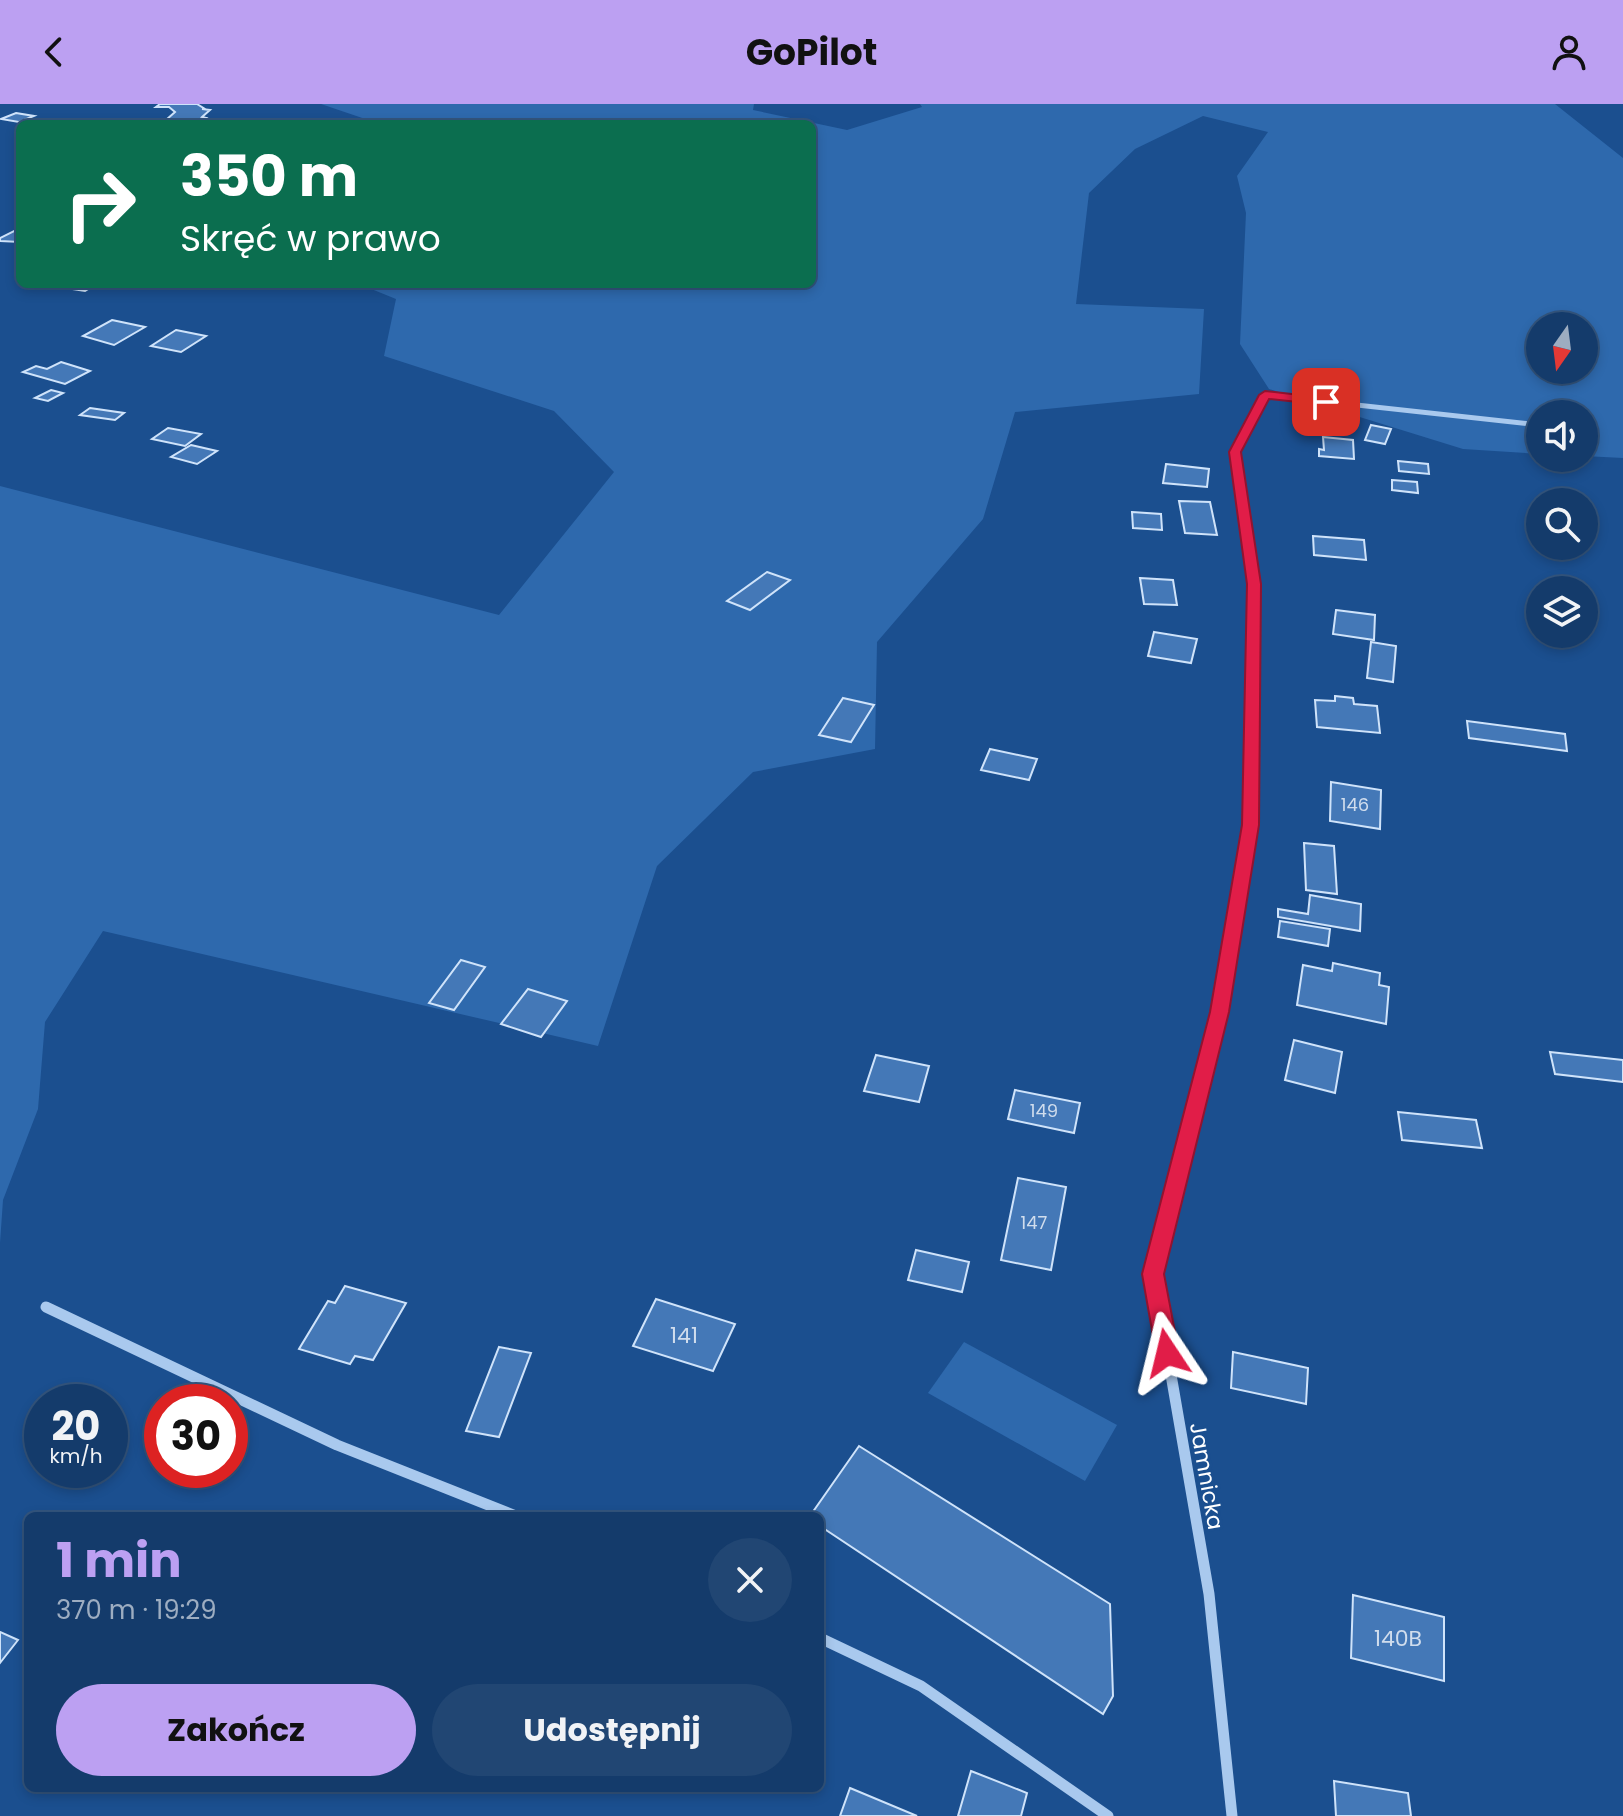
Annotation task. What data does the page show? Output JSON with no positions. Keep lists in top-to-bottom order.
{
  "streets": {
    "street": ["Jamnicka"]
  },
  "house_numbers": [
    "146",
    "149",
    "147",
    "141",
    "140B"
  ],
  "north": "bottom",
  "page": {
    "header": "GoPilot",
    "turn": ["350 m", "Skręć w prawo"],
    "speed": "20 km/h",
    "limit": "30",
    "heading": ["1 min", "370 m · 19:29"],
    "buttons": ["Zakończ", "Udostępnij"]
  }
}
